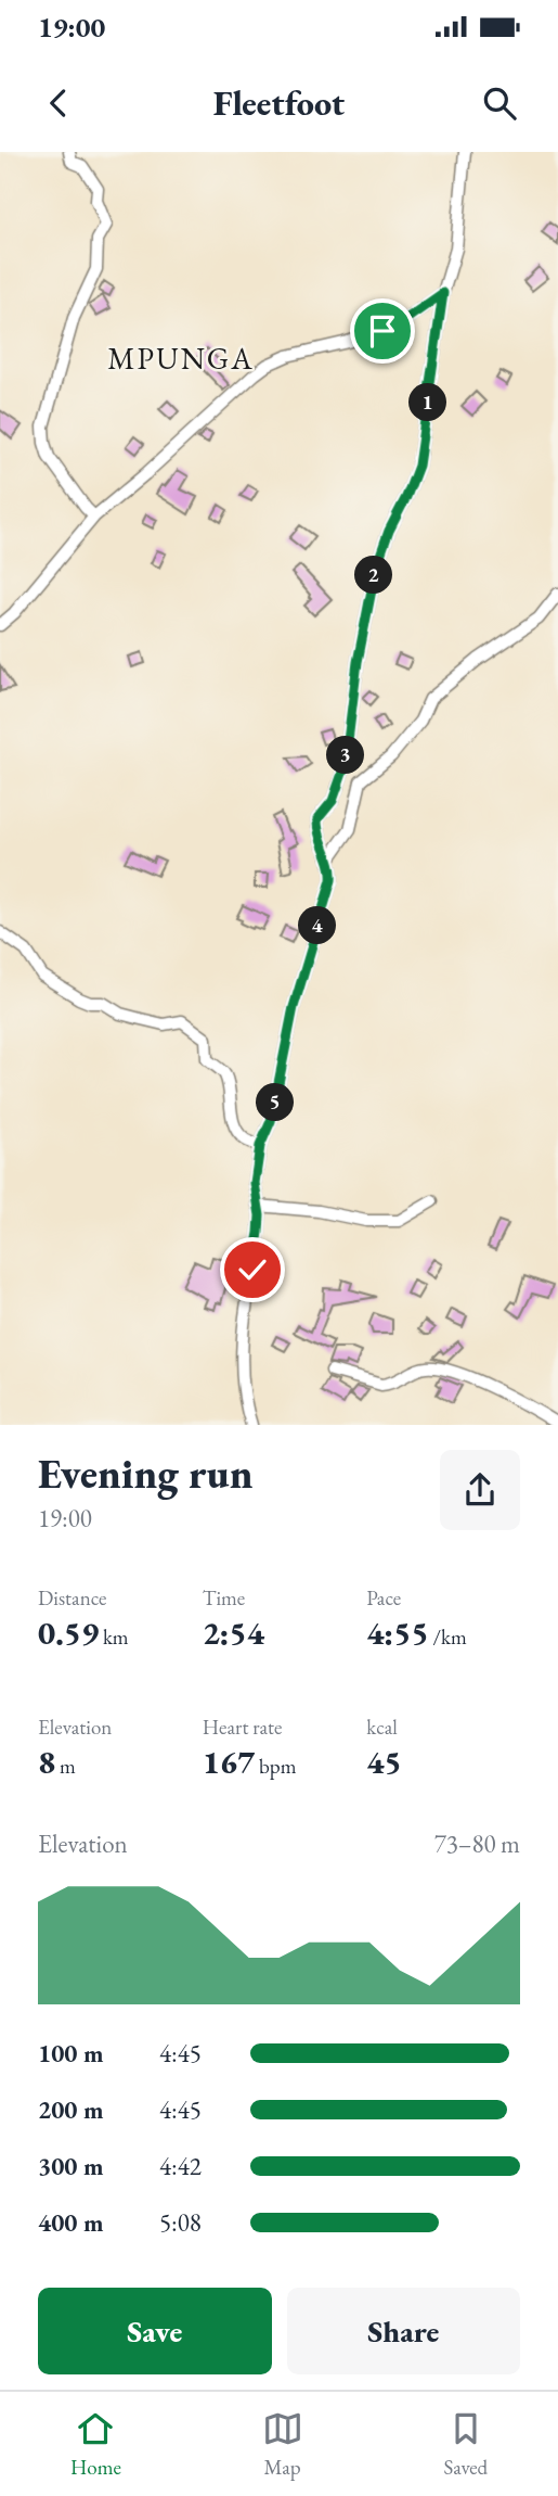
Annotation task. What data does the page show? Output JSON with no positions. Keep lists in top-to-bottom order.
{
  "districts": ["MPUNGA"],
  "page": {
    "status": "19:00",
    "header": "Fleetfoot",
    "pins": [
      "1",
      "2",
      "3",
      "4",
      "5"
    ],
    "heading": ["Evening run", "19:00"],
    "stats": [
      ["Distance", "0.59 km"],
      ["Time", "2:54"],
      ["Pace", "4:55 /km"],
      ["Elevation", "8 m"],
      ["Heart rate", "167 bpm"],
      ["kcal", "45"]
    ],
    "chart": ["Elevation", "73–80 m"],
    "list": [
      {
        "name": "100 m",
        "note": "4:45"
      },
      {
        "name": "200 m",
        "note": "4:45"
      },
      {
        "name": "300 m",
        "note": "4:42"
      },
      {
        "name": "400 m",
        "note": "5:08"
      }
    ],
    "buttons": ["Save", "Share"],
    "tabs": ["Home", "Map", "Saved"]
  }
}
